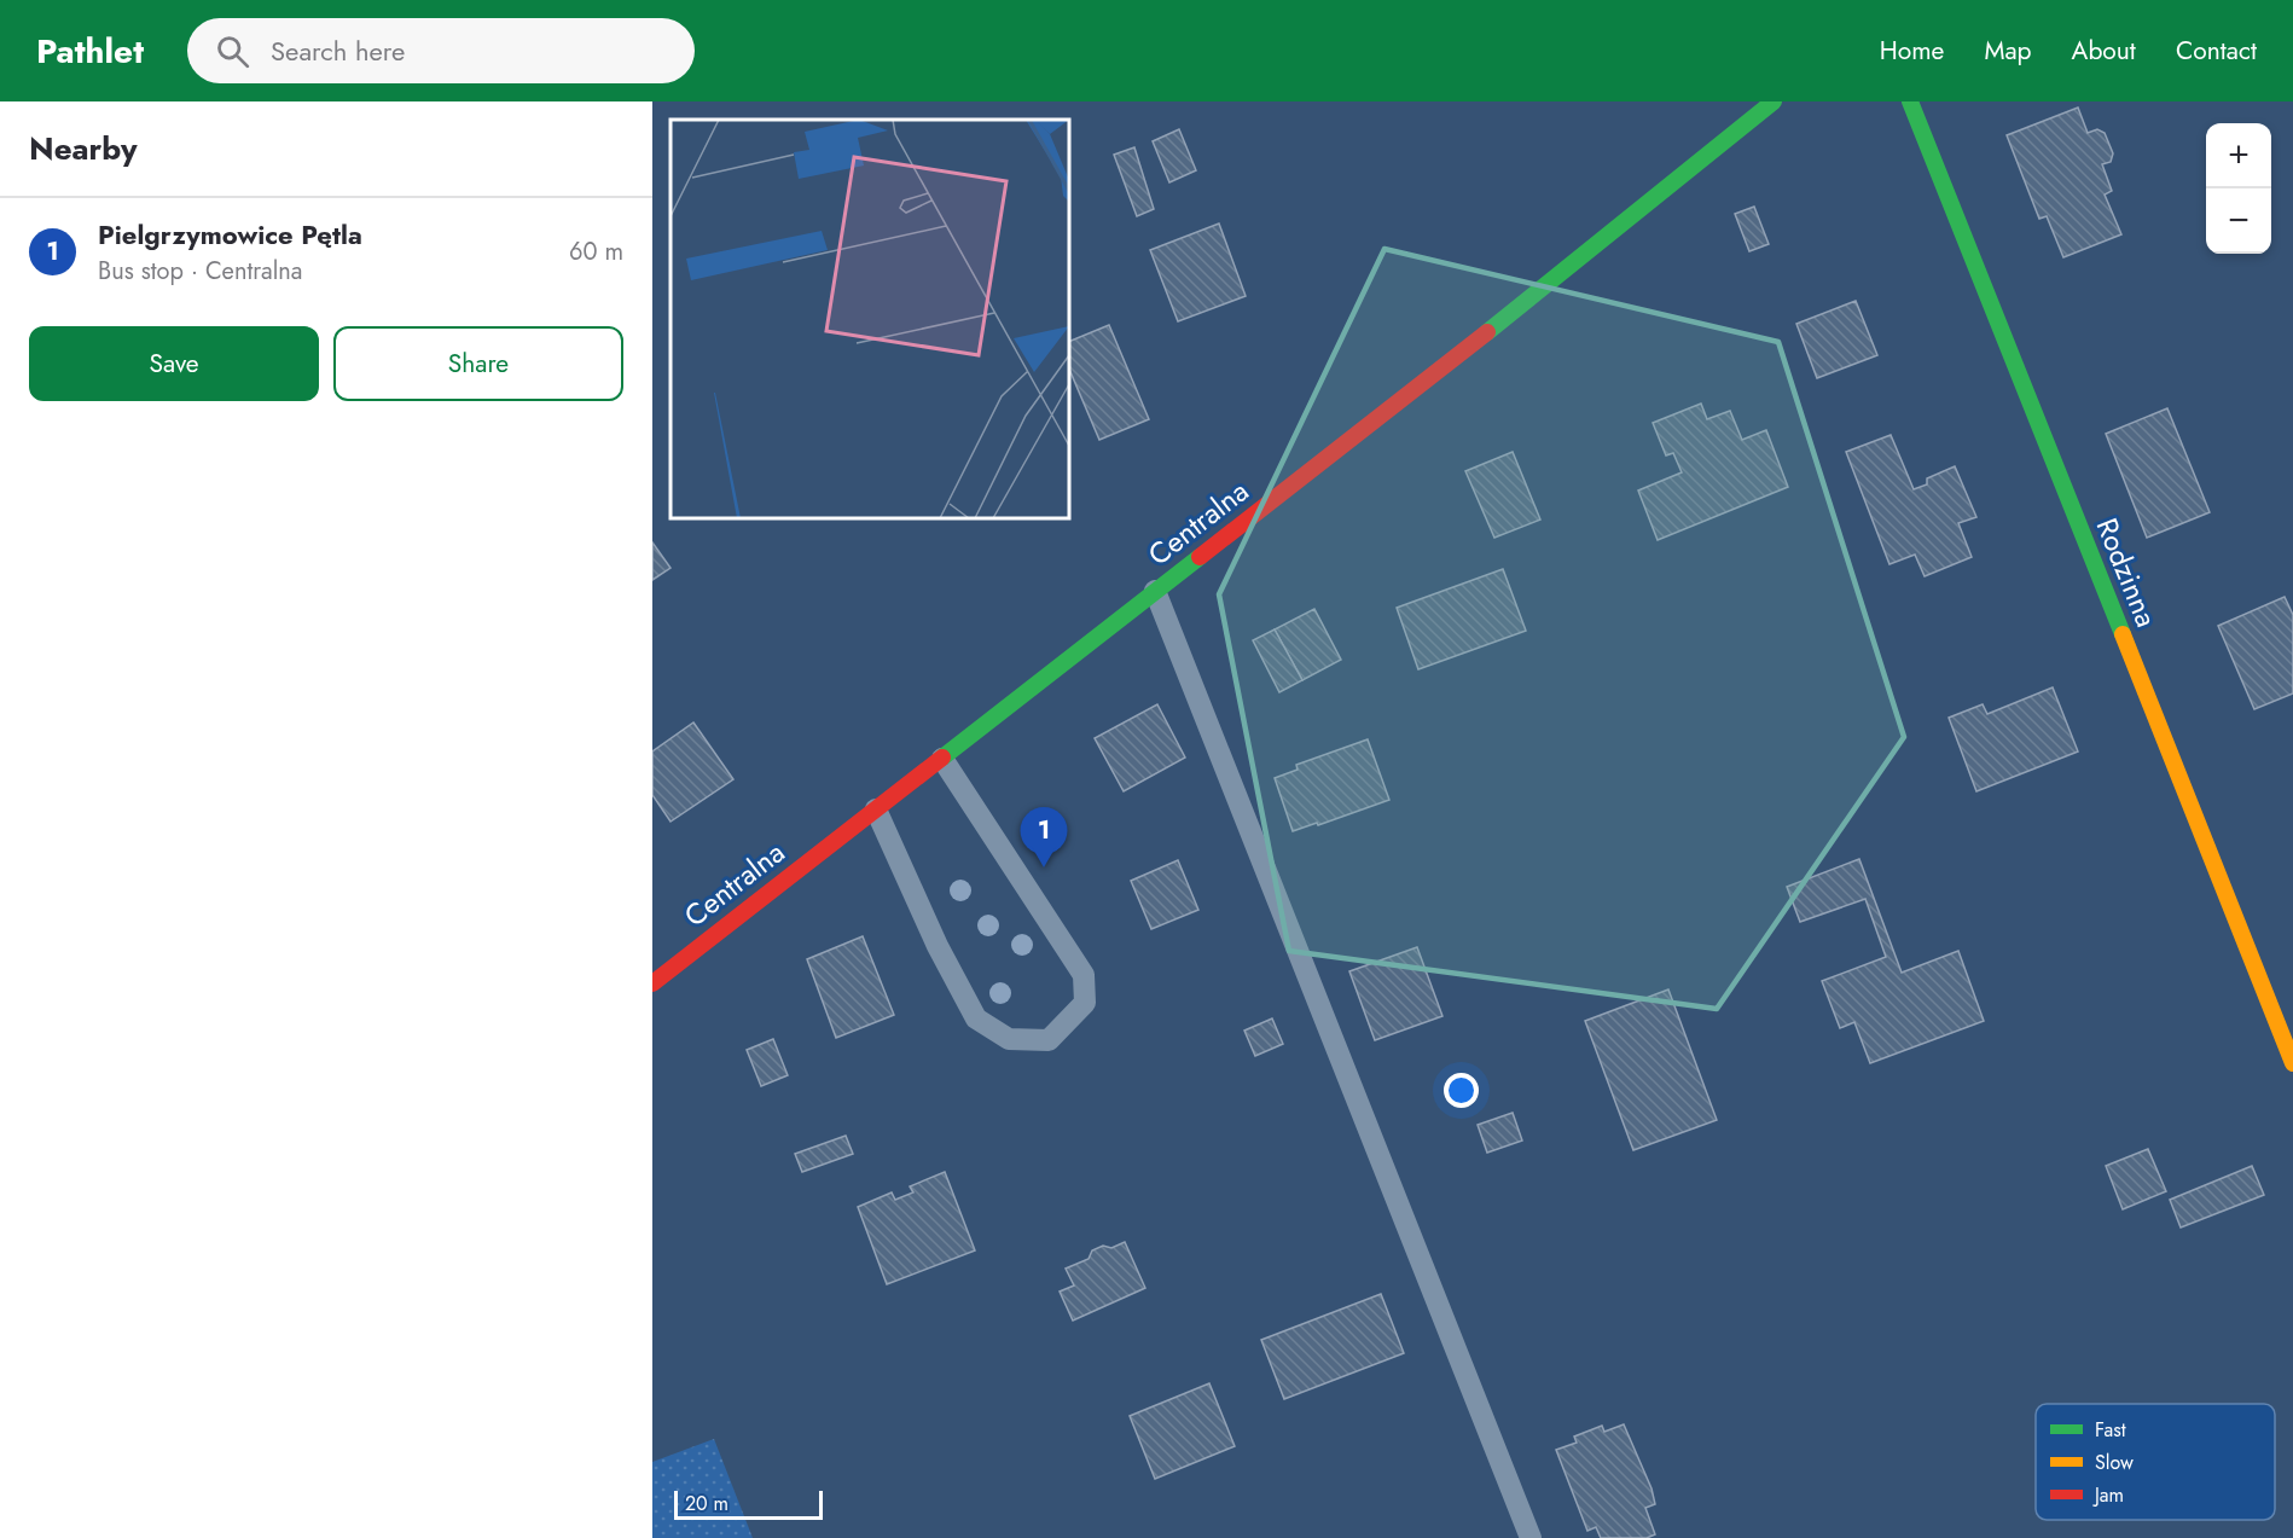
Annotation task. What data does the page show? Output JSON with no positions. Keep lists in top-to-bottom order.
{
  "streets": {
    "street": ["Centralna", "Rodzinna"]
  },
  "legend": ["Fast", "Slow", "Jam"],
  "scale_bar": "20 m",
  "page": {
    "header": "Pathlet",
    "search": "Search here",
    "nav": [
      "Home",
      "Map",
      "About",
      "Contact"
    ],
    "heading": "Nearby",
    "map_buttons": ["+", "−"],
    "list": [
      {
        "mark": "1",
        "name": "Pielgrzymowice Pętla",
        "note": "Bus stop · Centralna",
        "value": "60 m"
      }
    ],
    "buttons": ["Save", "Share"],
    "pins": "1",
    "scale": "20 m"
  }
}
